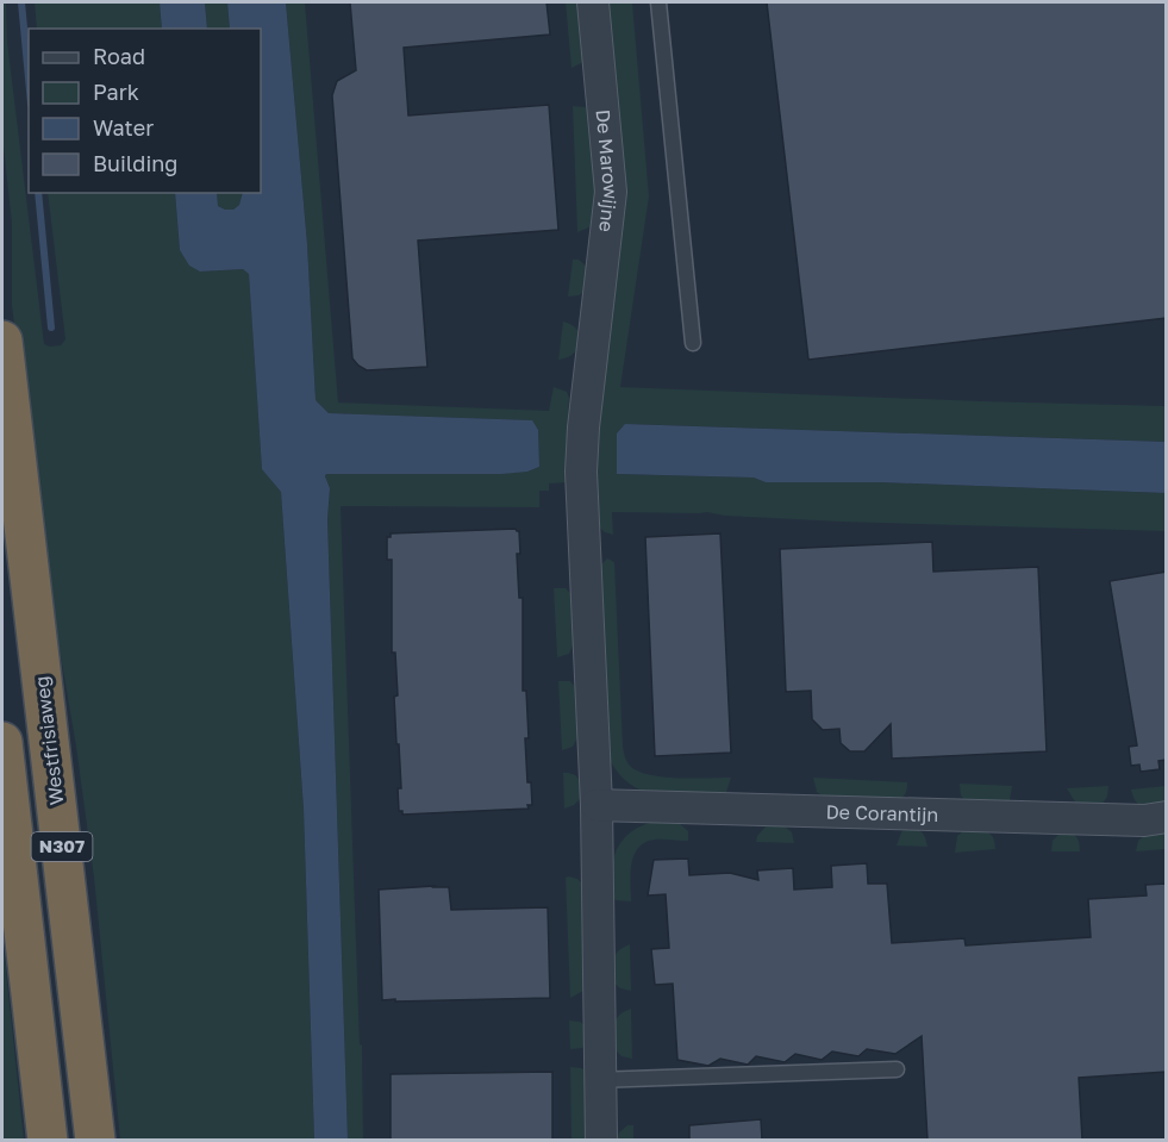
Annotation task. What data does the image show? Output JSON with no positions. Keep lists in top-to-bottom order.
{
  "streets": {
    "highway": ["Westfrisiaweg", "N307"],
    "street": ["De Marowijne", "De Corantijn"]
  },
  "crossings": [
    ["De Marowijne", "De Corantijn"]
  ],
  "legend": [
    "Road",
    "Park",
    "Water",
    "Building"
  ]
}
